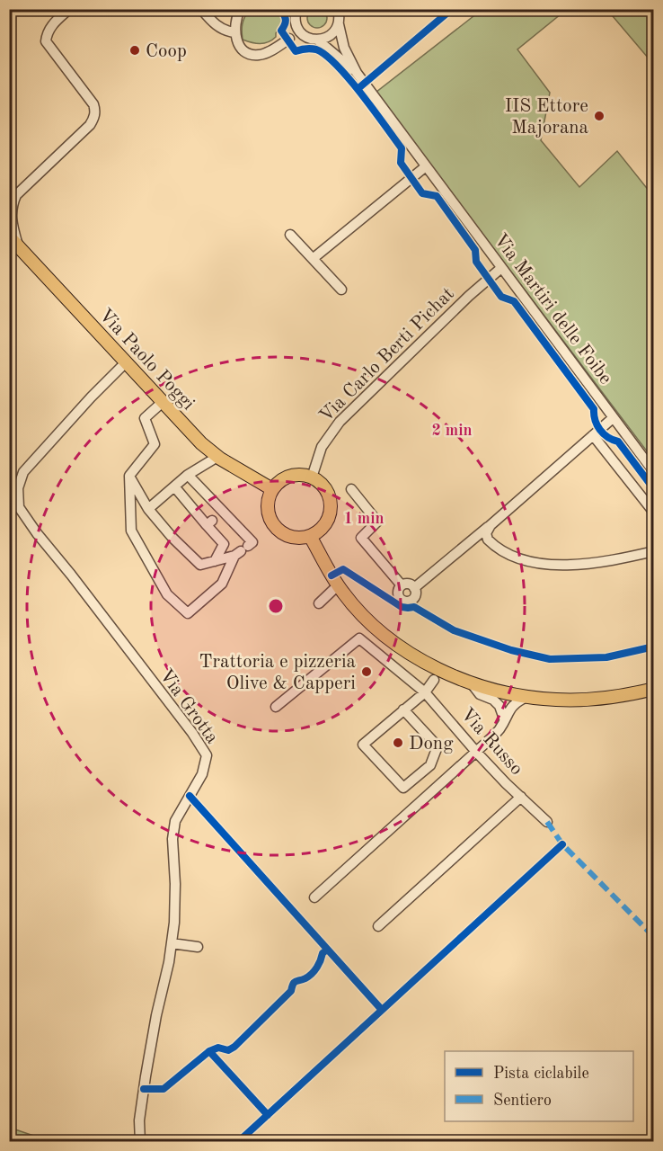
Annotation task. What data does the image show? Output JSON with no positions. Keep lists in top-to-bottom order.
{
  "streets": {
    "main road": ["Via Paolo Poggi"],
    "street": [
      "Via Martiri delle Foibe",
      "Via Carlo Berti Pichat",
      "Via Grotta",
      "Via Russo"
    ]
  },
  "crossings": [
    ["Via Martiri delle Foibe", "Via Carlo Berti Pichat"],
    ["Via Carlo Berti Pichat", "Via Paolo Poggi"],
    ["Via Paolo Poggi", "Via Grotta"]
  ],
  "places": [
    "Coop",
    "IIS Ettore Majorana",
    "Trattoria e pizzeria Olive & Capperi",
    "Dong"
  ],
  "legend": ["Pista ciclabile", "Sentiero"],
  "rings": ["2 min", "1 min"]
}
